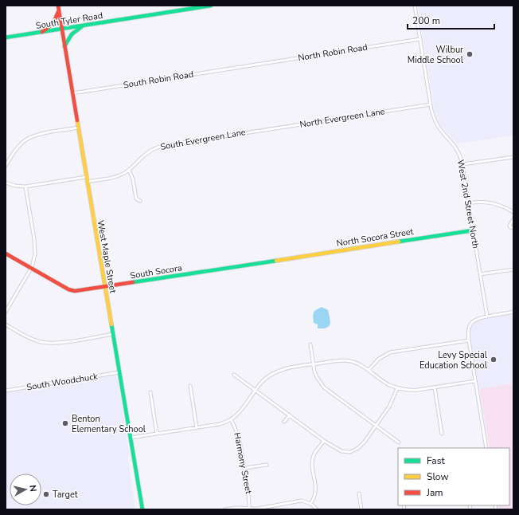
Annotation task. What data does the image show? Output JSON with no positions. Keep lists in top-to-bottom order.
{
  "streets": {
    "main road": [
      "South Tyler Road",
      "North Socora Street",
      "West Maple Street",
      "South Socora"
    ],
    "street": [
      "North Robin Road",
      "South Robin Road",
      "North Evergreen Lane",
      "South Evergreen Lane",
      "West 2nd Street North",
      "South Woodchuck",
      "Harmony Street"
    ]
  },
  "crossings": [
    ["South Tyler Road", "West Maple Street"],
    ["North Robin Road", "South Robin Road"],
    ["North Robin Road", "West 2nd Street North"],
    ["South Robin Road", "West Maple Street"],
    ["North Evergreen Lane", "South Evergreen Lane"],
    ["North Evergreen Lane", "West 2nd Street North"],
    ["South Evergreen Lane", "West Maple Street"],
    ["West 2nd Street North", "North Socora Street"],
    ["North Socora Street", "South Socora"],
    ["West Maple Street", "South Socora"],
    ["West Maple Street", "South Woodchuck"]
  ],
  "places": [
    "Wilbur Middle School",
    "Levy Special Education School",
    "Benton Elementary School",
    "Target"
  ],
  "legend": ["Fast", "Slow", "Jam"],
  "scale_bar": "200 m",
  "north": "right"
}
